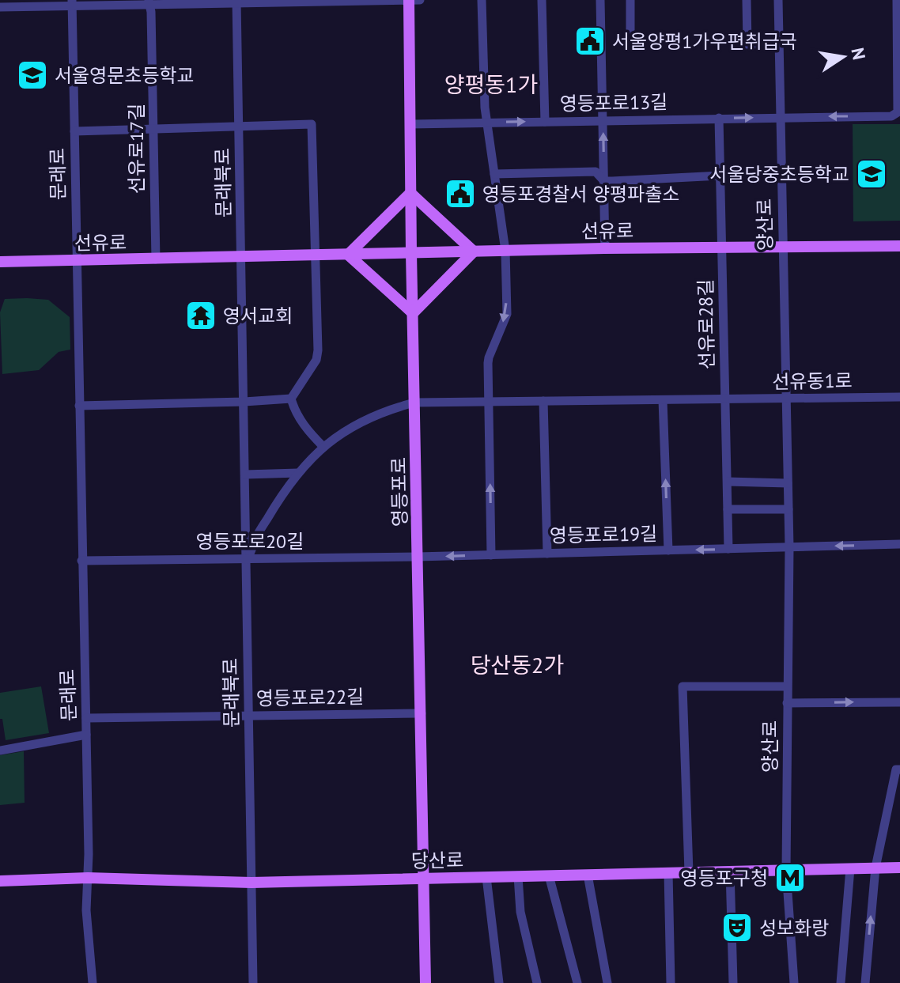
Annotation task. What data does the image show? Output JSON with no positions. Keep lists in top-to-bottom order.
{
  "streets": {
    "main road": ["선유로", "영등포로", "당산로"],
    "street": [
      "영등포로13길",
      "선유로17길",
      "문래로",
      "문래북로",
      "양산로",
      "선유로28길",
      "선유동1로",
      "영등포로19길",
      "영등포로20길",
      "영등포로22길"
    ]
  },
  "crossings": [
    ["영등포로13길", "양산로"],
    ["영등포로13길", "선유로28길"],
    ["영등포로13길", "영등포로"],
    ["선유로17길", "문래로"],
    ["선유로17길", "선유로"],
    ["문래로", "문래북로"],
    ["문래로", "선유로"],
    ["문래로", "영등포로20길"],
    ["문래로", "영등포로22길"],
    ["문래로", "당산로"],
    ["문래북로", "선유로"],
    ["문래북로", "선유동1로"],
    ["문래북로", "영등포로20길"],
    ["문래북로", "영등포로22길"],
    ["문래북로", "당산로"],
    ["양산로", "선유로"],
    ["양산로", "선유동1로"],
    ["양산로", "영등포로19길"],
    ["양산로", "당산로"],
    ["선유로", "선유로28길"],
    ["선유로", "영등포로"],
    ["선유로28길", "선유동1로"],
    ["선유동1로", "영등포로"],
    ["선유동1로", "영등포로20길"],
    ["영등포로", "영등포로19길"],
    ["영등포로", "영등포로20길"],
    ["영등포로", "영등포로22길"],
    ["영등포로", "당산로"],
    ["영등포로19길", "영등포로20길"]
  ],
  "one_way": ["영등포로19길"],
  "districts": ["양평동1가", "당산동2가"],
  "places": {
    "public building": ["서울양평1가우편취급국", "영등포경찰서 양평파출소"],
    "school or university": ["서울영문초등학교", "서울당중초등학교"],
    "temple": ["영서교회"],
    "metro station": ["영등포구청"],
    "theatre": ["성보화랑"]
  },
  "north": "right"
}
